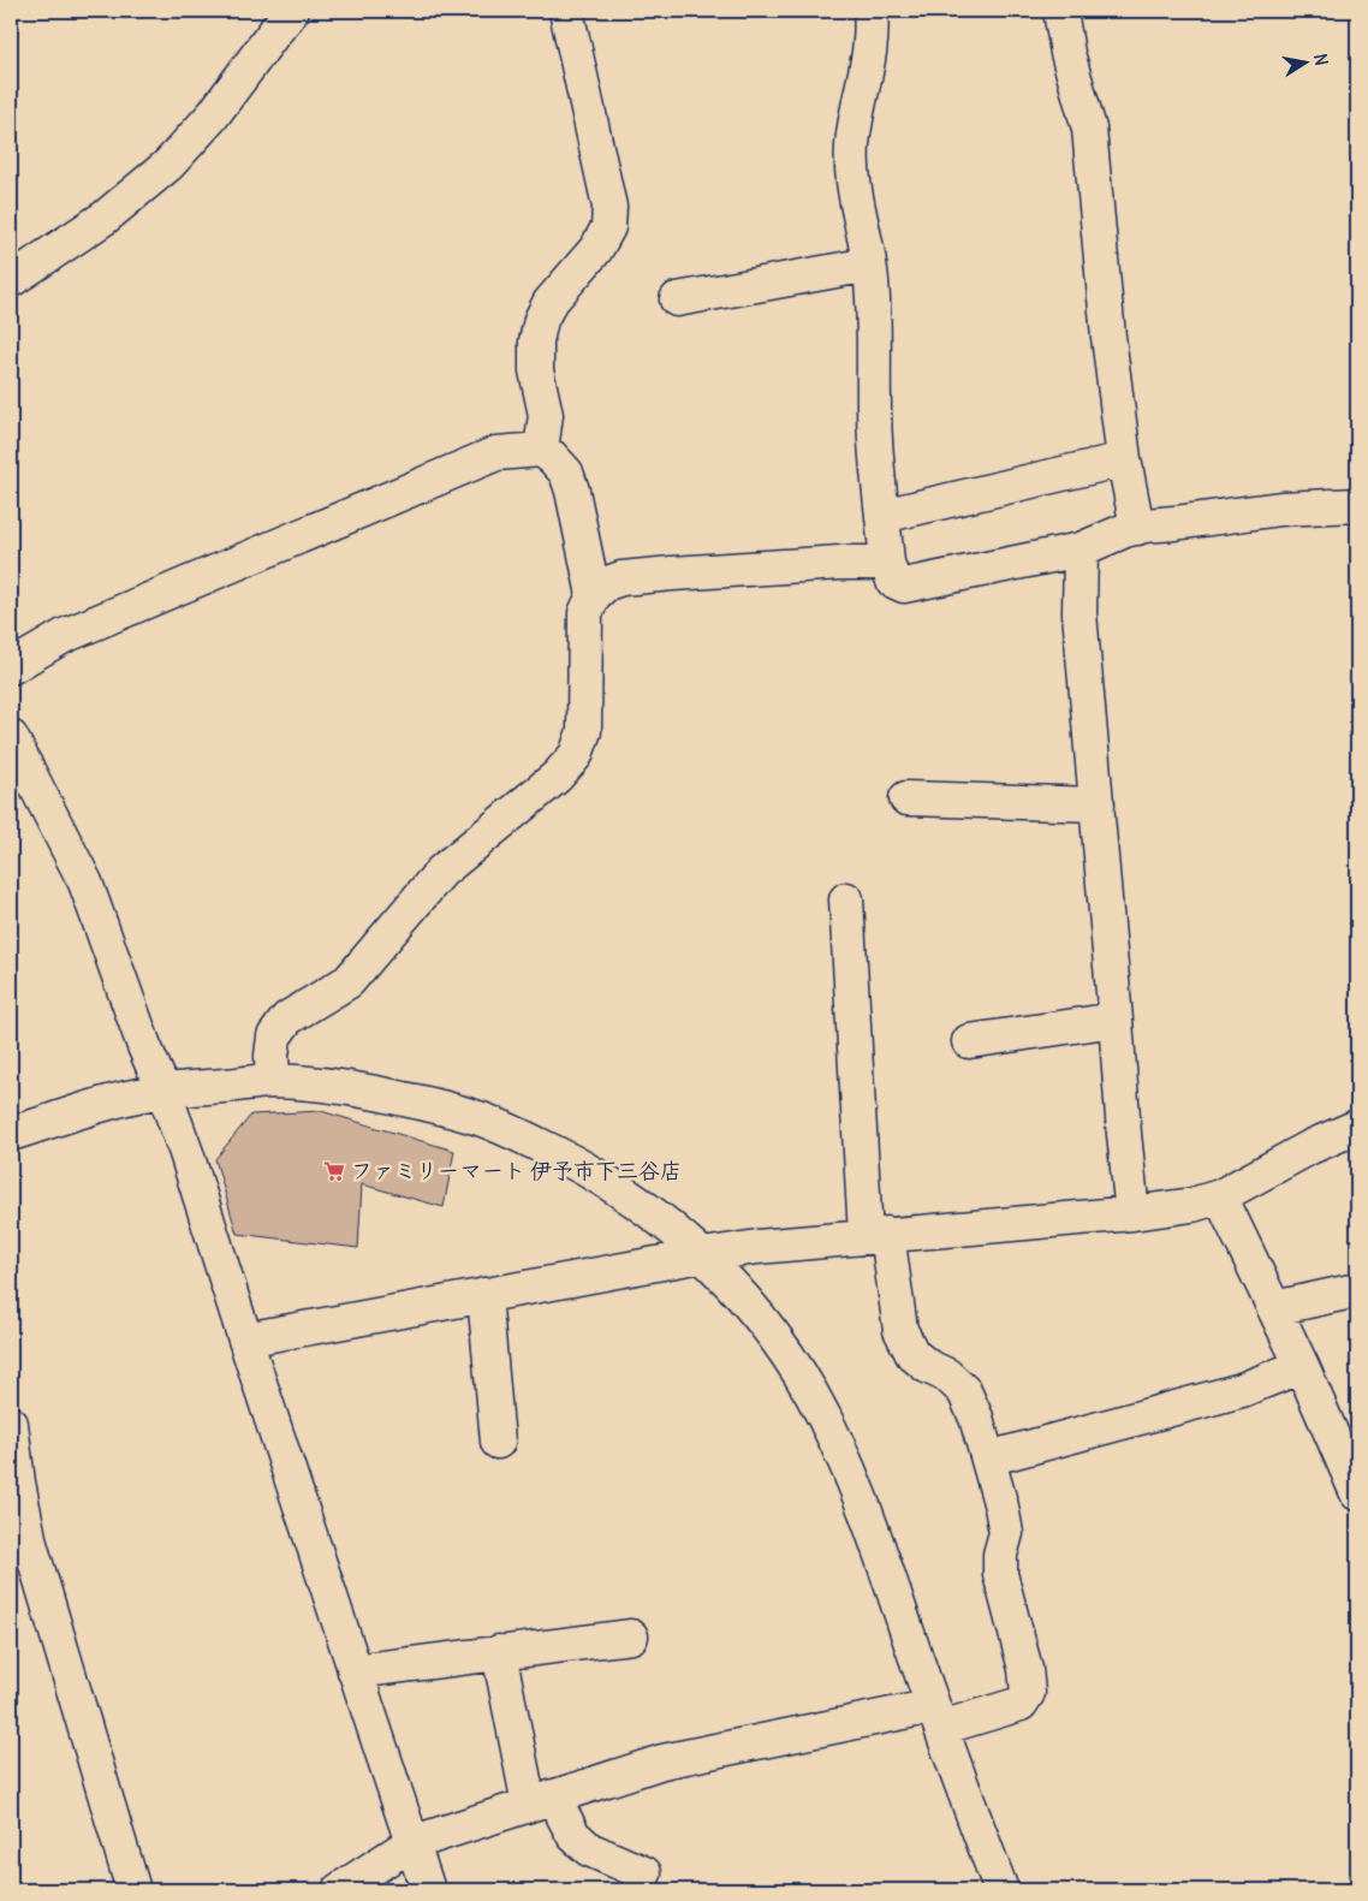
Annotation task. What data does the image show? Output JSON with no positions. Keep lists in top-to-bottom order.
{
  "places": {
    "supermarket": ["ファミリーマート 伊予市下三谷店"]
  },
  "north": "right"
}
